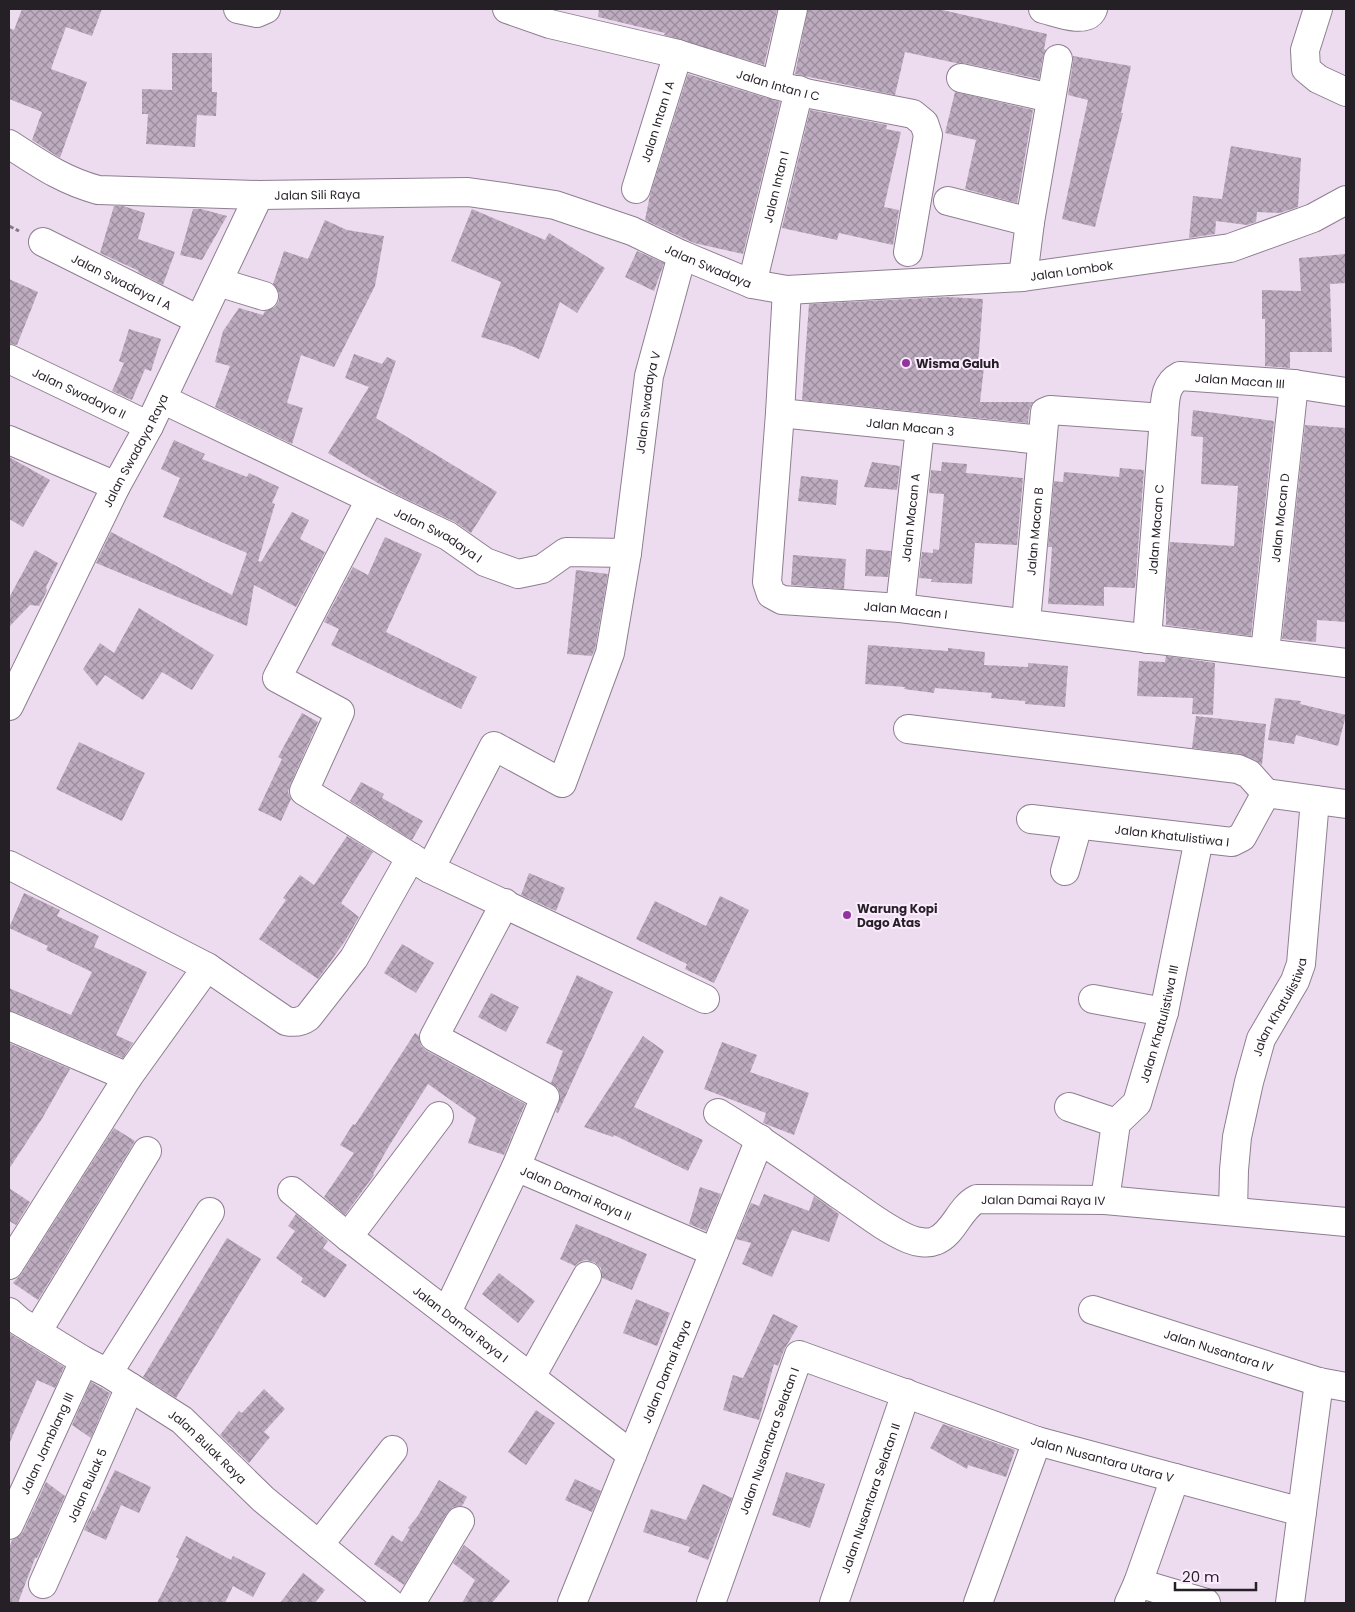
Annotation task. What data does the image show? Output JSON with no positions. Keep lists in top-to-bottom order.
{
  "streets": {
    "street": [
      "Jalan Intan I C",
      "Jalan Intan I A",
      "Jalan Intan I",
      "Jalan Sili Raya",
      "Jalan Swadaya",
      "Jalan Lombok",
      "Jalan Swadaya I A",
      "Jalan Macan III",
      "Jalan Swadaya II",
      "Jalan Swadaya V",
      "Jalan Macan 3",
      "Jalan Swadaya Raya",
      "Jalan Macan A",
      "Jalan Macan D",
      "Jalan Macan C",
      "Jalan Macan B",
      "Jalan Swadaya I",
      "Jalan Macan I",
      "Jalan Khatulistiwa I",
      "Jalan Khatulistiwa",
      "Jalan Khatulistiwa III",
      "Jalan Damai Raya II",
      "Jalan Damai Raya IV",
      "Jalan Damai Raya I",
      "Jalan Nusantara IV",
      "Jalan Damai Raya",
      "Jalan Nusantara Selatan I",
      "Jalan Jamblang III",
      "Jalan Bulak Raya",
      "Jalan Nusantara Utara V",
      "Jalan Bulak 5",
      "Jalan Nusantara Selatan II"
    ]
  },
  "crossings": [
    ["Jalan Intan I C", "Jalan Intan I A"],
    ["Jalan Intan I C", "Jalan Intan I"],
    ["Jalan Intan I", "Jalan Swadaya"],
    ["Jalan Sili Raya", "Jalan Swadaya"],
    ["Jalan Sili Raya", "Jalan Swadaya Raya"],
    ["Jalan Swadaya", "Jalan Lombok"],
    ["Jalan Swadaya", "Jalan Swadaya V"],
    ["Jalan Swadaya", "Jalan Macan I"],
    ["Jalan Lombok", "Jalan Macan I"],
    ["Jalan Swadaya I A", "Jalan Swadaya Raya"],
    ["Jalan Macan III", "Jalan Macan D"],
    ["Jalan Macan III", "Jalan Macan C"],
    ["Jalan Swadaya II", "Jalan Swadaya Raya"],
    ["Jalan Swadaya V", "Jalan Swadaya I"],
    ["Jalan Macan 3", "Jalan Macan A"],
    ["Jalan Macan 3", "Jalan Macan B"],
    ["Jalan Macan 3", "Jalan Macan I"],
    ["Jalan Swadaya Raya", "Jalan Swadaya I"],
    ["Jalan Macan A", "Jalan Macan I"],
    ["Jalan Macan D", "Jalan Macan I"],
    ["Jalan Macan C", "Jalan Macan I"],
    ["Jalan Macan B", "Jalan Macan I"],
    ["Jalan Khatulistiwa I", "Jalan Khatulistiwa III"],
    ["Jalan Khatulistiwa", "Jalan Damai Raya IV"],
    ["Jalan Damai Raya II", "Jalan Damai Raya"],
    ["Jalan Damai Raya IV", "Jalan Damai Raya"],
    ["Jalan Damai Raya I", "Jalan Damai Raya"],
    ["Jalan Nusantara Selatan I", "Jalan Nusantara Utara V"],
    ["Jalan Nusantara Selatan I", "Jalan Nusantara Selatan II"],
    ["Jalan Jamblang III", "Jalan Bulak Raya"],
    ["Jalan Jamblang III", "Jalan Bulak 5"],
    ["Jalan Bulak Raya", "Jalan Bulak 5"],
    ["Jalan Nusantara Utara V", "Jalan Nusantara Selatan II"]
  ],
  "places": ["Wisma Galuh", "Warung Kopi Dago Atas"],
  "scale_bar": "20 m"
}
